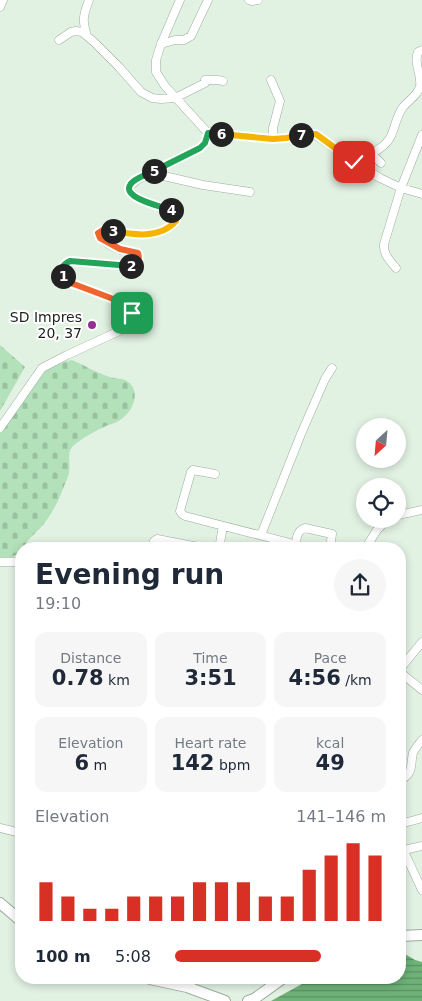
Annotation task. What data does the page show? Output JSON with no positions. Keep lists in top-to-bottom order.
{
  "places": ["SD Impres 20, 37"],
  "north": "bottom left",
  "page": {
    "pins": [
      "6",
      "7",
      "5",
      "4",
      "3",
      "2",
      "1"
    ],
    "heading": ["Evening run", "19:10"],
    "stats": [
      ["Distance", "0.78 km"],
      ["Time", "3:51"],
      ["Pace", "4:56 /km"],
      ["Elevation", "6 m"],
      ["Heart rate", "142 bpm"],
      ["kcal", "49"]
    ],
    "chart": ["Elevation", "141–146 m"],
    "list": [
      {
        "name": "100 m",
        "note": "5:08"
      }
    ]
  }
}
